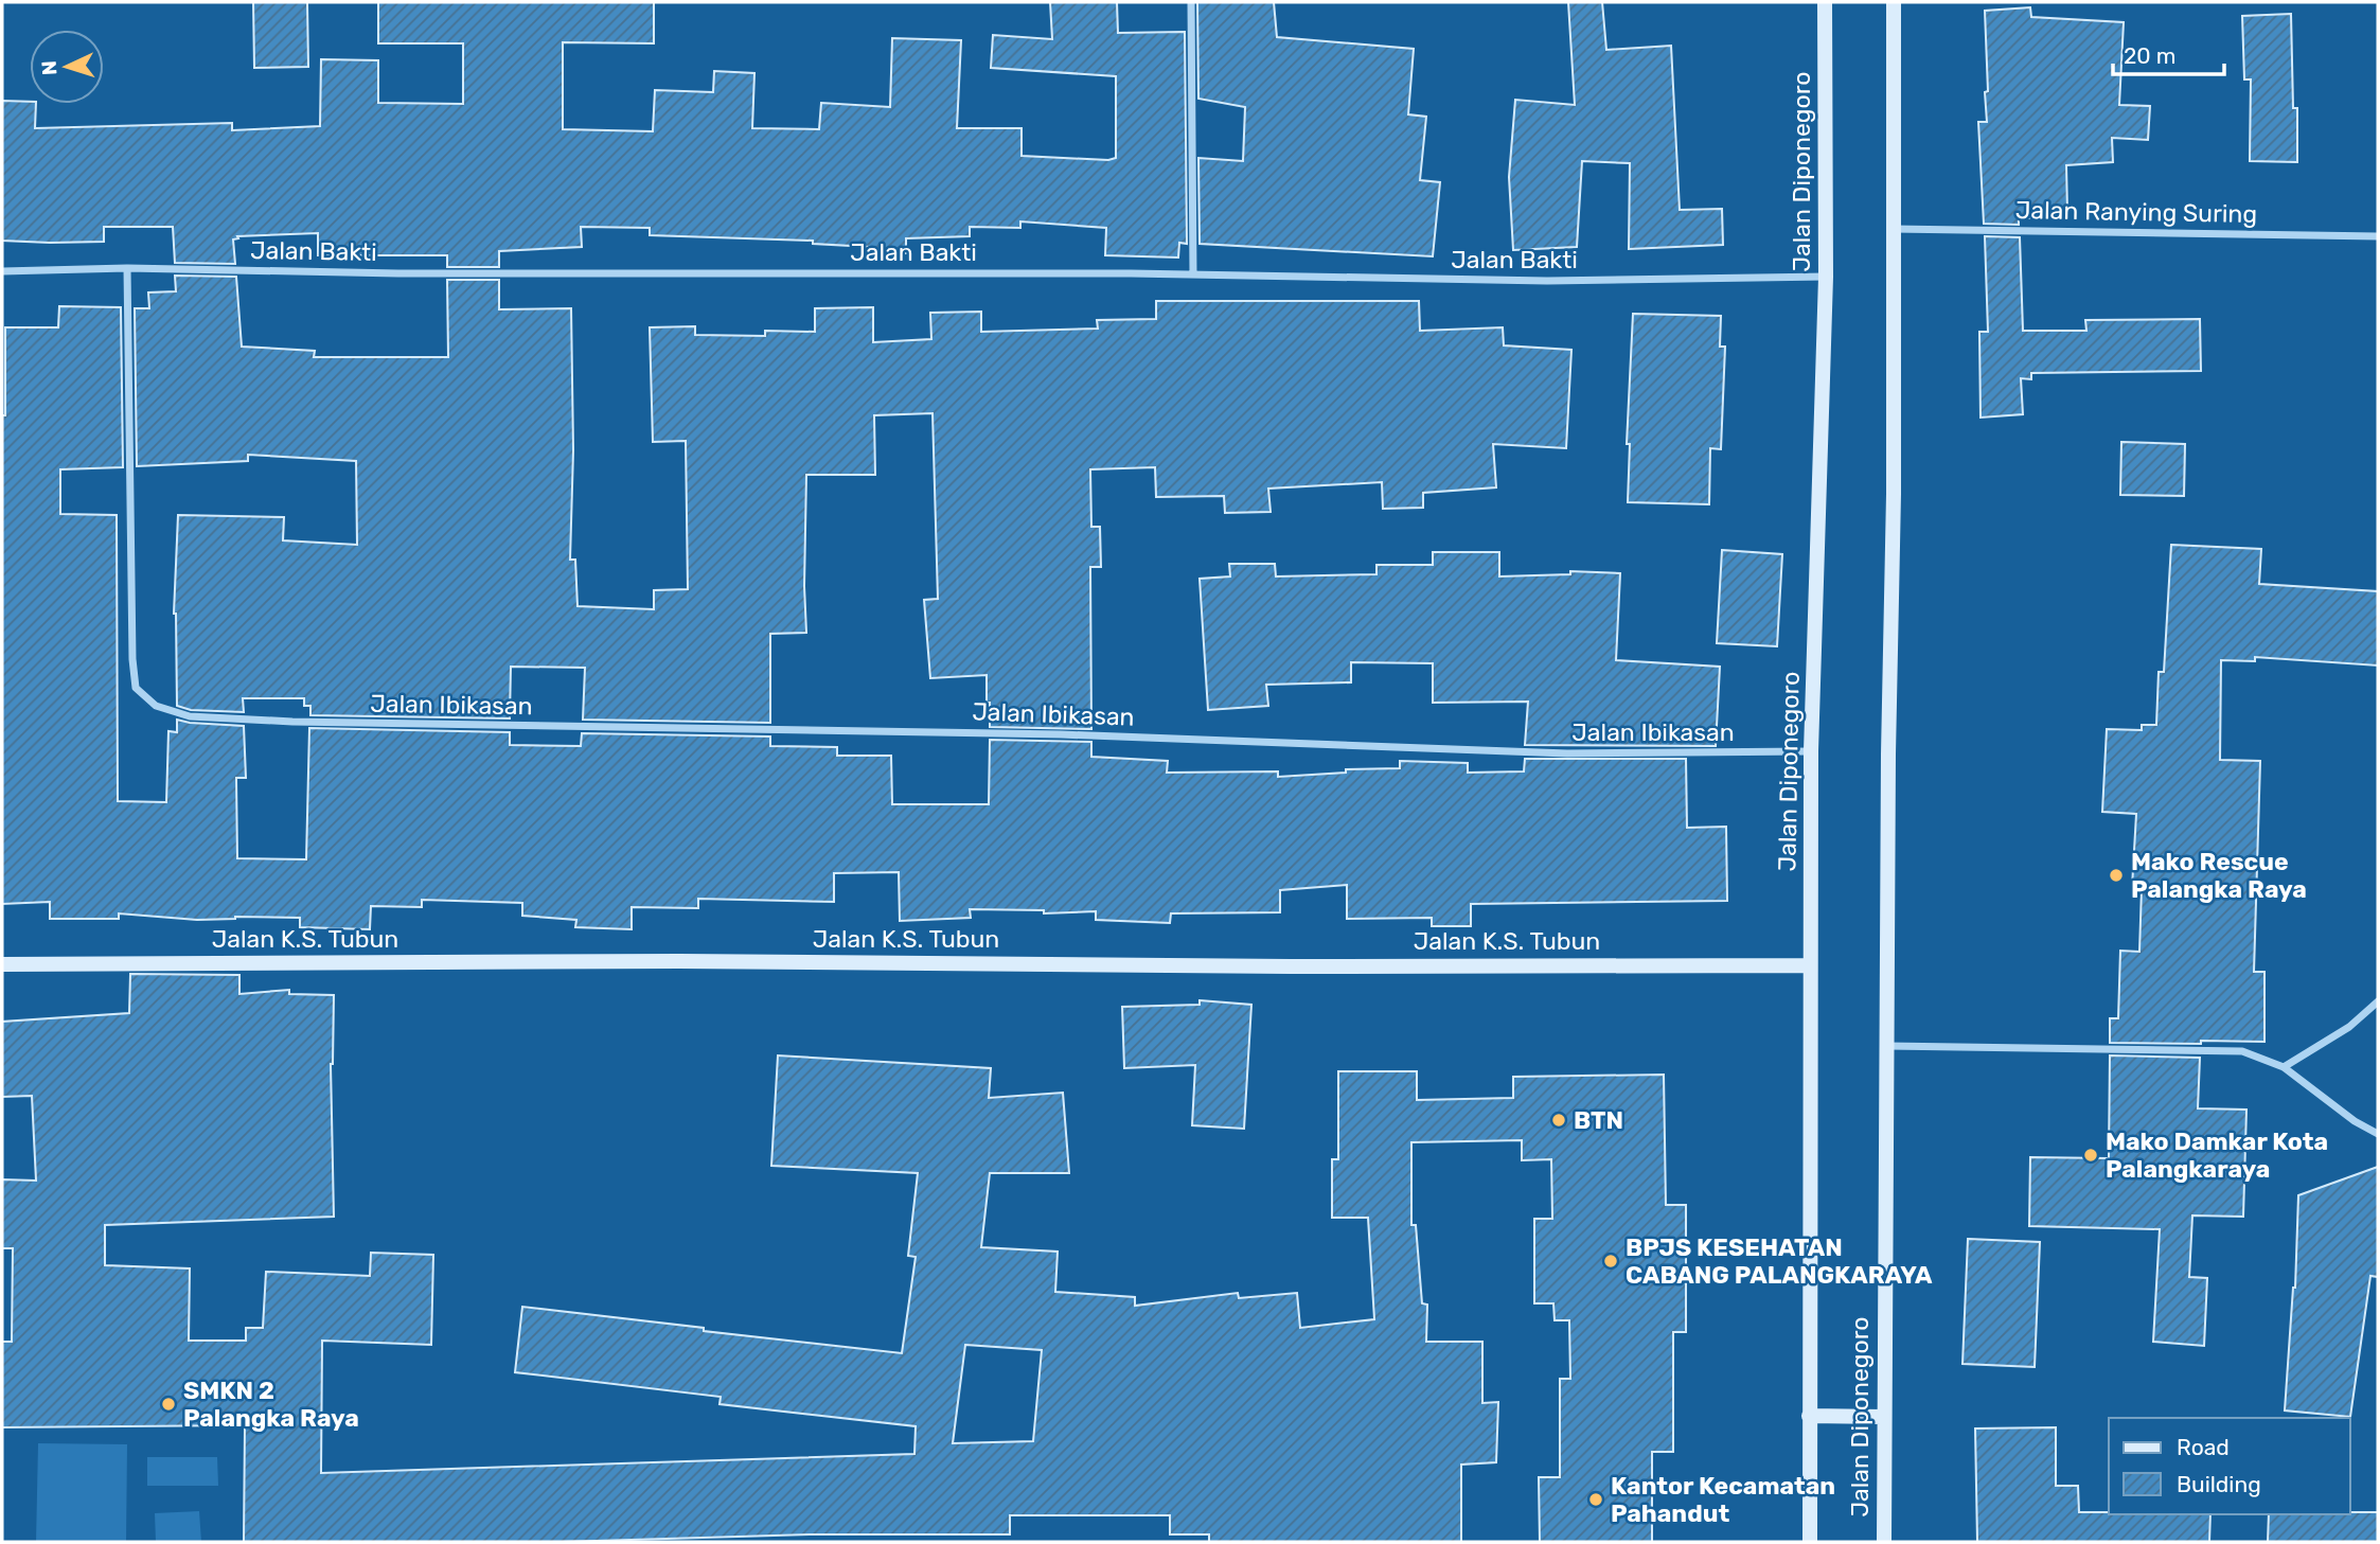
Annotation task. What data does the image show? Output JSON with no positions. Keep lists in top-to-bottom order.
{
  "streets": {
    "main road": ["Jalan Diponegoro", "Jalan K.S. Tubun"],
    "street": ["Jalan Ranying Suring", "Jalan Bakti", "Jalan Ibikasan"]
  },
  "crossings": [
    ["Jalan Diponegoro", "Jalan Ranying Suring"],
    ["Jalan Diponegoro", "Jalan Bakti"],
    ["Jalan Diponegoro", "Jalan Ibikasan"],
    ["Jalan Diponegoro", "Jalan K.S. Tubun"],
    ["Jalan Bakti", "Jalan Ibikasan"]
  ],
  "places": [
    "Mako Rescue Palangka Raya",
    "BTN",
    "Mako Damkar Kota Palangkaraya",
    "BPJS KESEHATAN CABANG PALANGKARAYA",
    "SMKN 2 Palangka Raya",
    "Kantor Kecamatan Pahandut"
  ],
  "legend": ["Road", "Building"],
  "scale_bar": "20 m",
  "north": "left"
}
